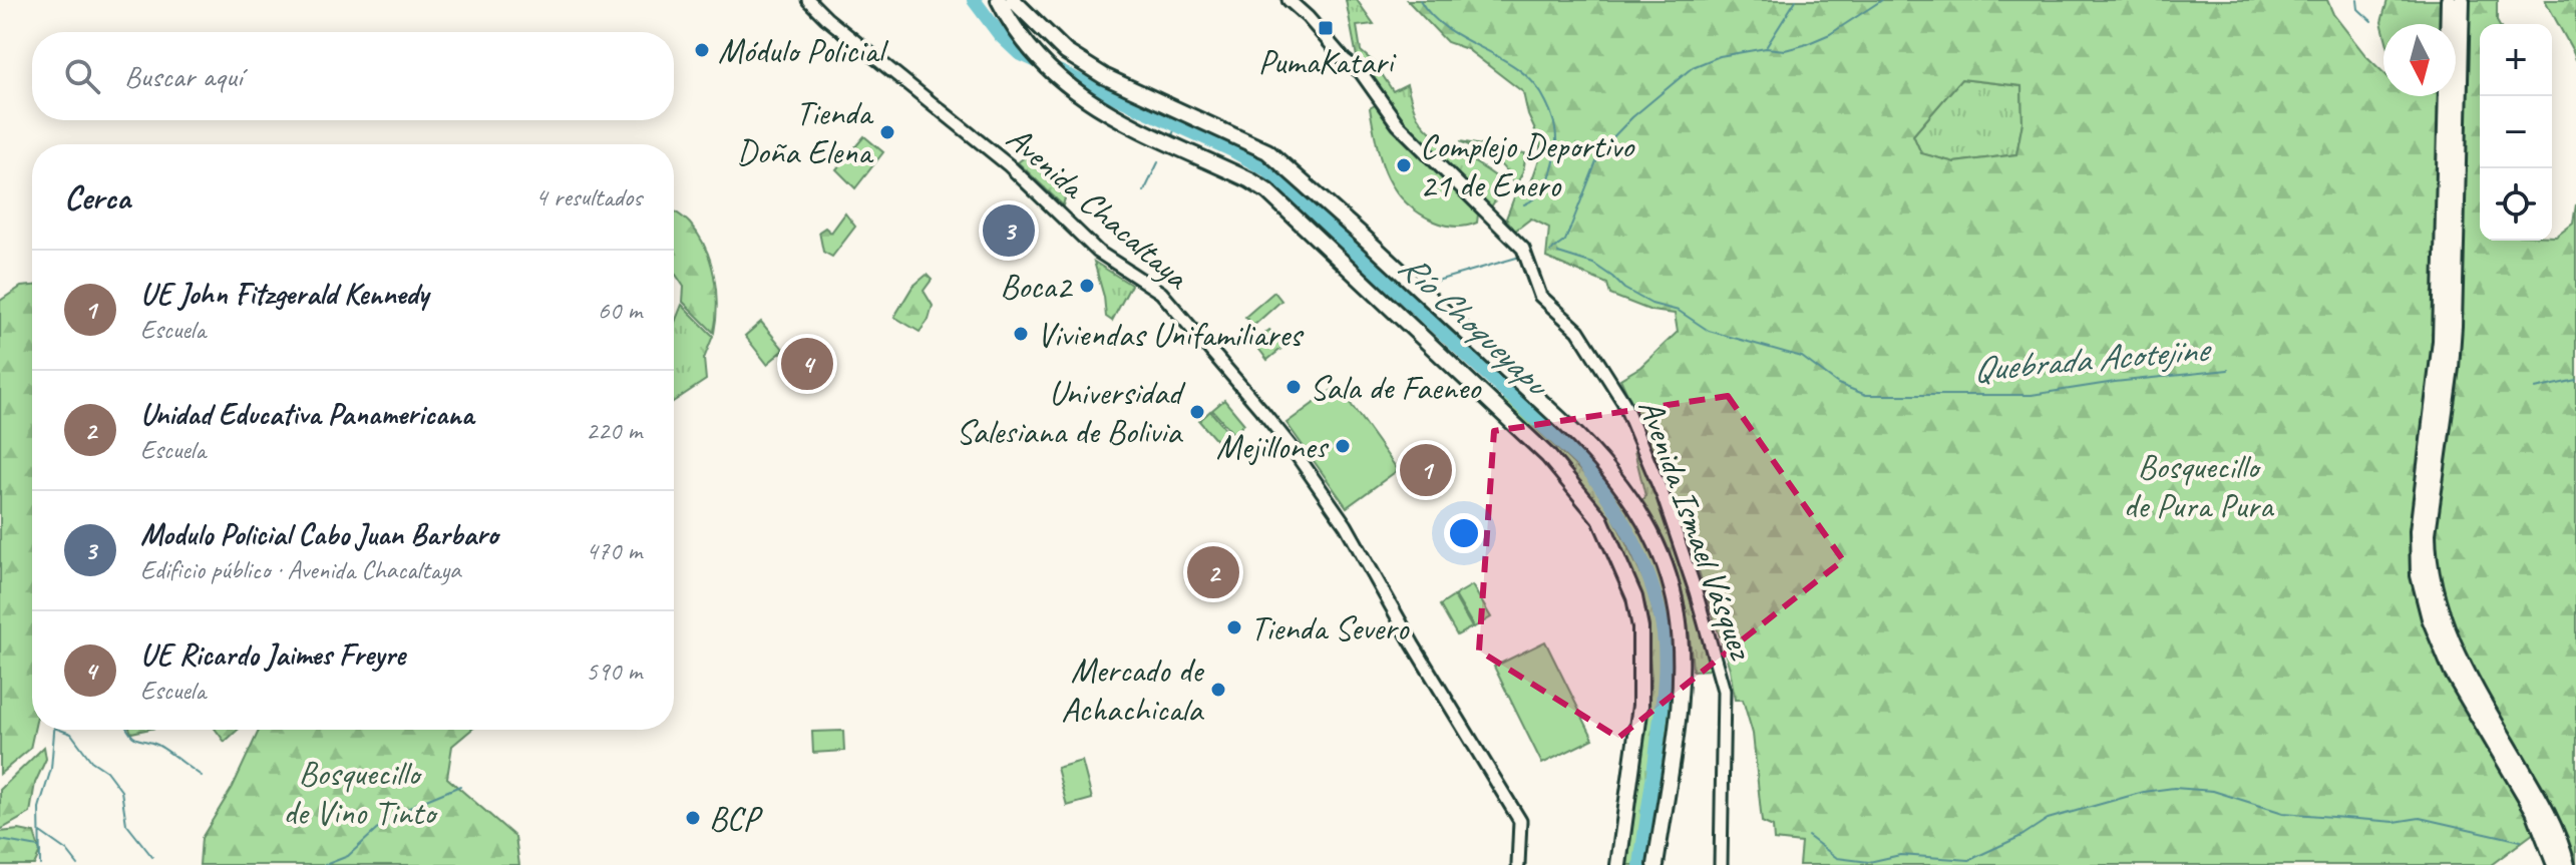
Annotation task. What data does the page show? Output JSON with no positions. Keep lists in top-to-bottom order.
{
  "streets": {
    "street": ["Avenida Chacaltaya", "Avenida Ismael Vásquez"]
  },
  "water": ["Río Choqueyapu", "Quebrada Acotejine"],
  "parks": ["Bosquecillo de Pura Pura", "Bosquecillo de Vino Tinto"],
  "places": {
    "transit": ["PumaKatari"],
    "other": [
      "Módulo Policial",
      "Tienda Doña Elena",
      "Complejo Deportivo 21 de Enero",
      "Boca2",
      "Viviendas Unifamiliares",
      "Sala de Faeneo",
      "Universidad Salesiana de Bolivia",
      "Mejillones",
      "Tienda Severo",
      "Mercado de Achachicala",
      "BCP"
    ]
  },
  "north": "bottom",
  "page": {
    "map_buttons": ["+", "−"],
    "search": "Buscar aquí",
    "heading": ["Cerca", "4 resultados"],
    "pins": [
      "3",
      "4",
      "1",
      "2"
    ],
    "list": [
      {
        "mark": "1",
        "name": "UE John Fitzgerald Kennedy",
        "note": "Escuela",
        "value": "60 m"
      },
      {
        "mark": "2",
        "name": "Unidad Educativa Panamericana",
        "note": "Escuela",
        "value": "220 m"
      },
      {
        "mark": "3",
        "name": "Modulo Policial Cabo Juan Barbaro",
        "note": "Edificio público · Avenida Chacaltaya",
        "value": "470 m"
      },
      {
        "mark": "4",
        "name": "UE Ricardo Jaimes Freyre",
        "note": "Escuela",
        "value": "590 m"
      }
    ]
  }
}
